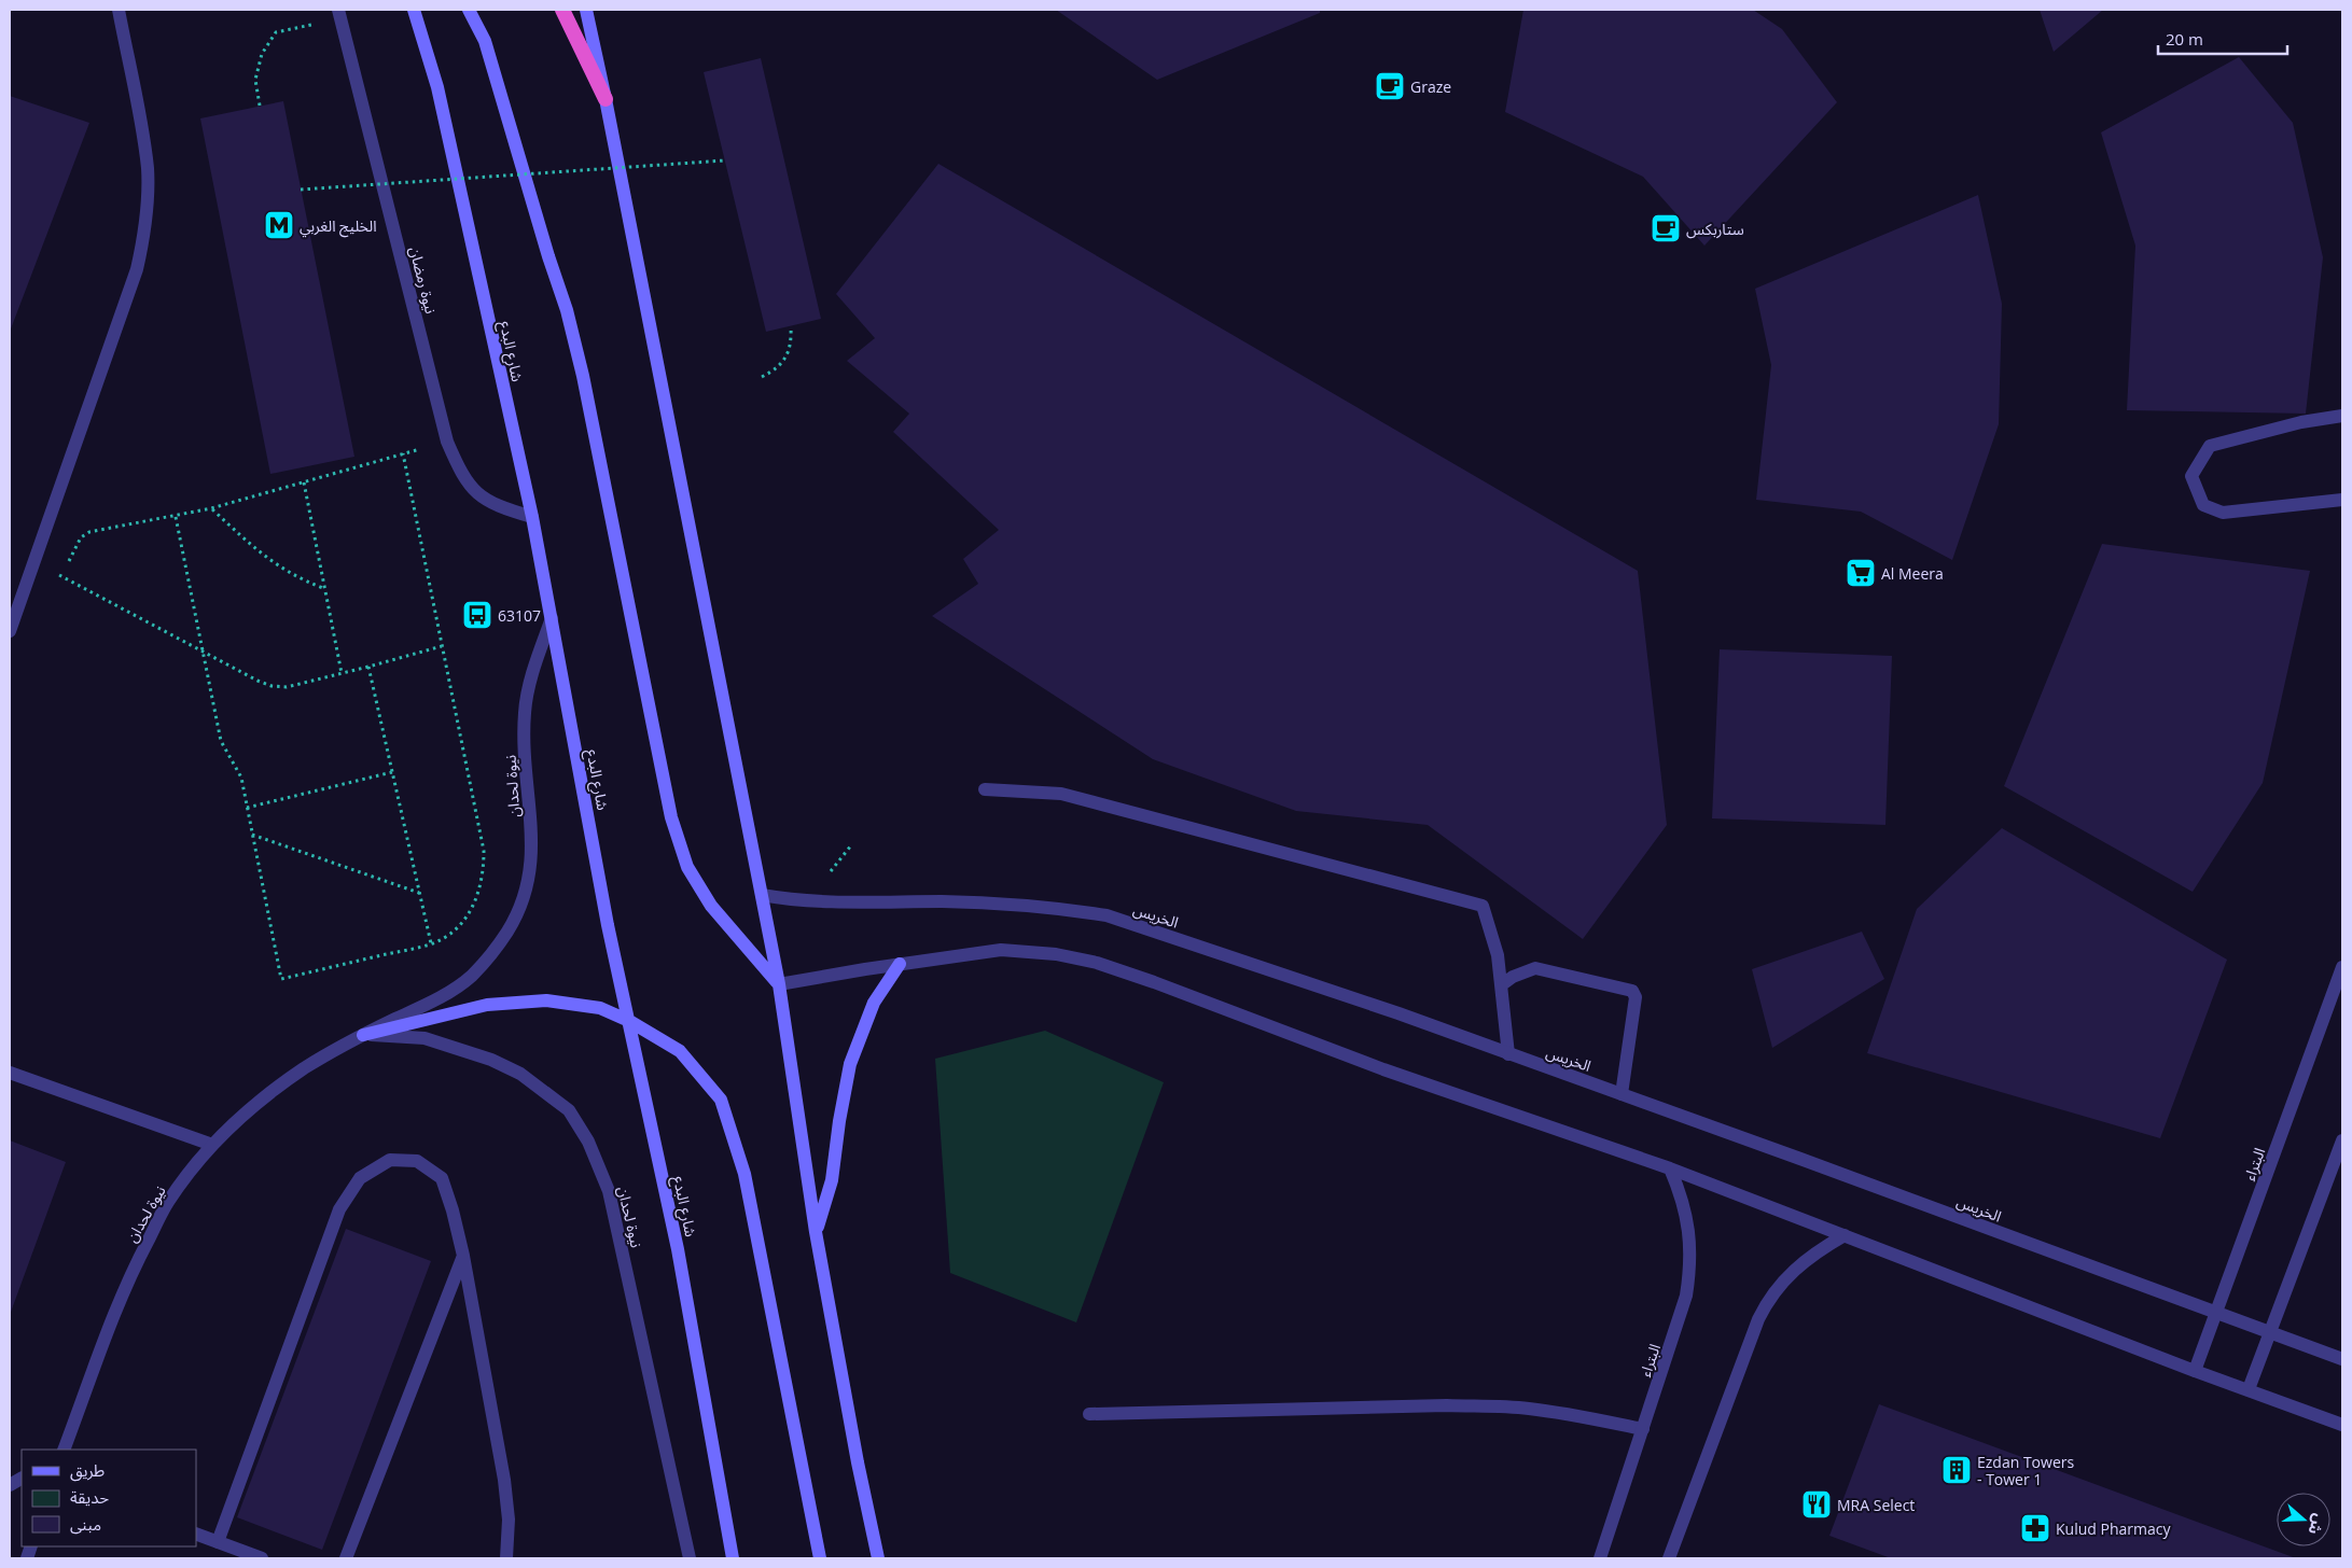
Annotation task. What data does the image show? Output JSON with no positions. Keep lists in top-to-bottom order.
{
  "streets": {
    "main road": ["شارع البدع"],
    "street": [
      "نيوة رمضان",
      "نيوة لحدان",
      "الخريس",
      "البتراء"
    ]
  },
  "crossings": [
    ["نيوة رمضان", "شارع البدع"],
    ["شارع البدع", "نيوة لحدان"],
    ["الخريس", "البتراء"]
  ],
  "places": {
    "cafe": ["Graze", "ستاربكس"],
    "metro station": ["الخليج الغربي"],
    "supermarket": ["Al Meera"],
    "bus stop": ["63107"],
    "building": ["Ezdan Towers - Tower 1"],
    "restaurant": ["MRA Select"],
    "pharmacy": ["Kulud Pharmacy"]
  },
  "legend": ["طريق", "حديقة", "مبنى"],
  "scale_bar": "20 m",
  "north": "right"
}
